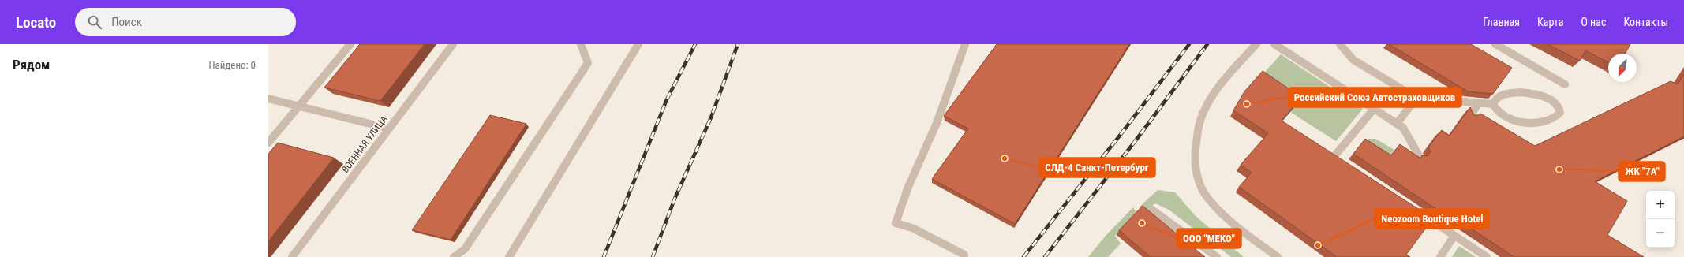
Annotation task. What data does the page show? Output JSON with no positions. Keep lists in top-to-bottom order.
{
  "streets": {
    "street": ["ВОЕННАЯ УЛИЦА"]
  },
  "places": [
    "Российский Союз Автостраховщиков",
    "СЛД-4 Санкт-Петербург",
    "ЖК \"7А\"",
    "OOO \"MEKO\"",
    "Neozoom Boutique Hotel"
  ],
  "north": "bottom left",
  "page": {
    "header": "Locato",
    "search": "Поиск",
    "nav": [
      "Главная",
      "Карта",
      "О нас",
      "Контакты"
    ],
    "heading": ["Рядом", "Найдено: 0"],
    "map_buttons": ["+", "−"]
  }
}
